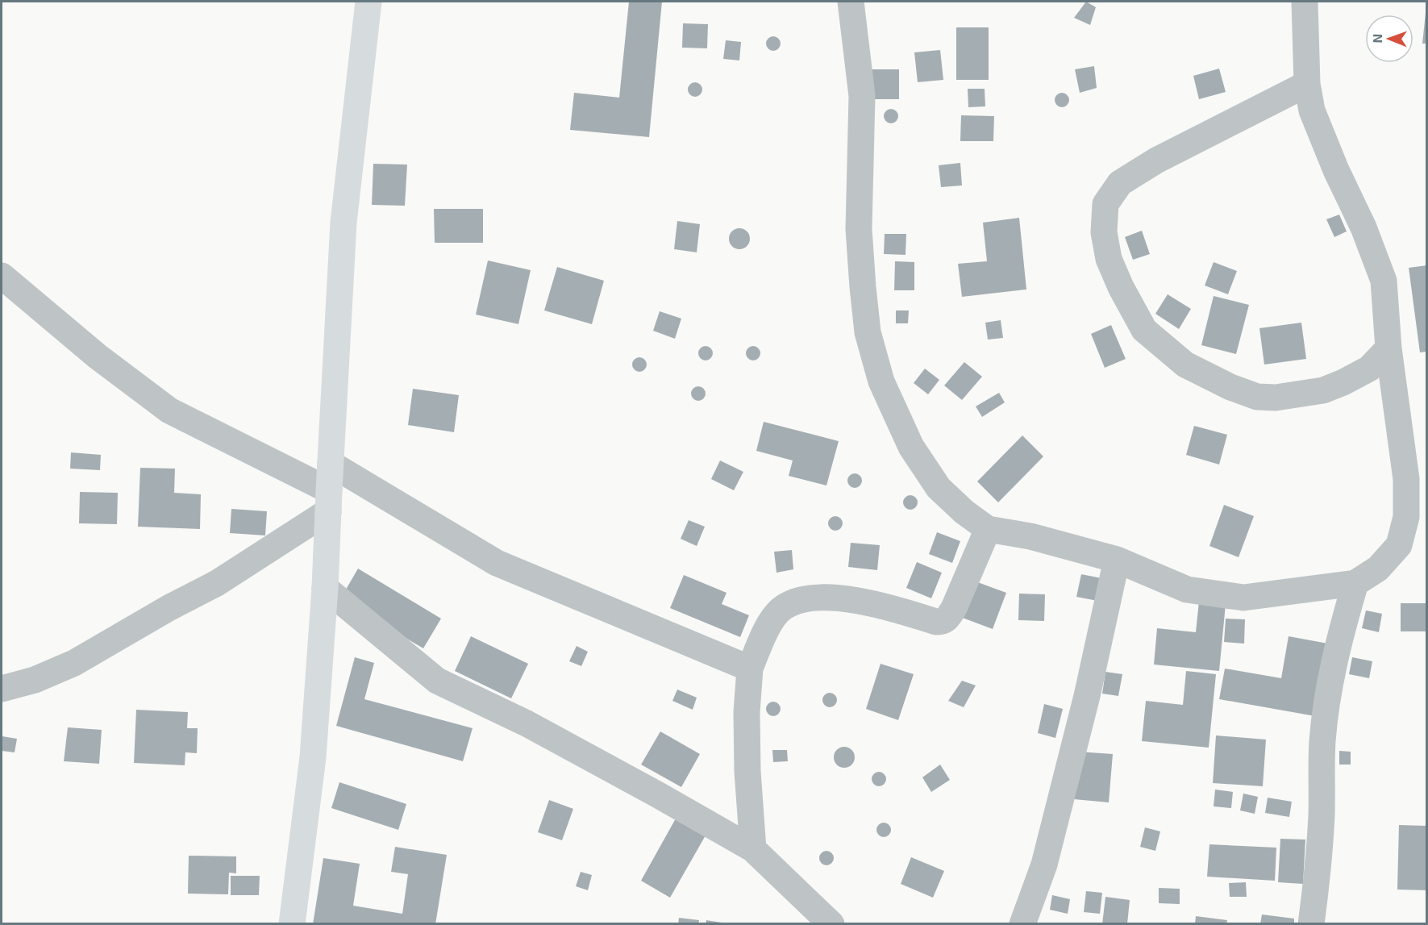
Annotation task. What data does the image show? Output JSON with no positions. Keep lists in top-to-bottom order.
{
  "north": "left"
}
